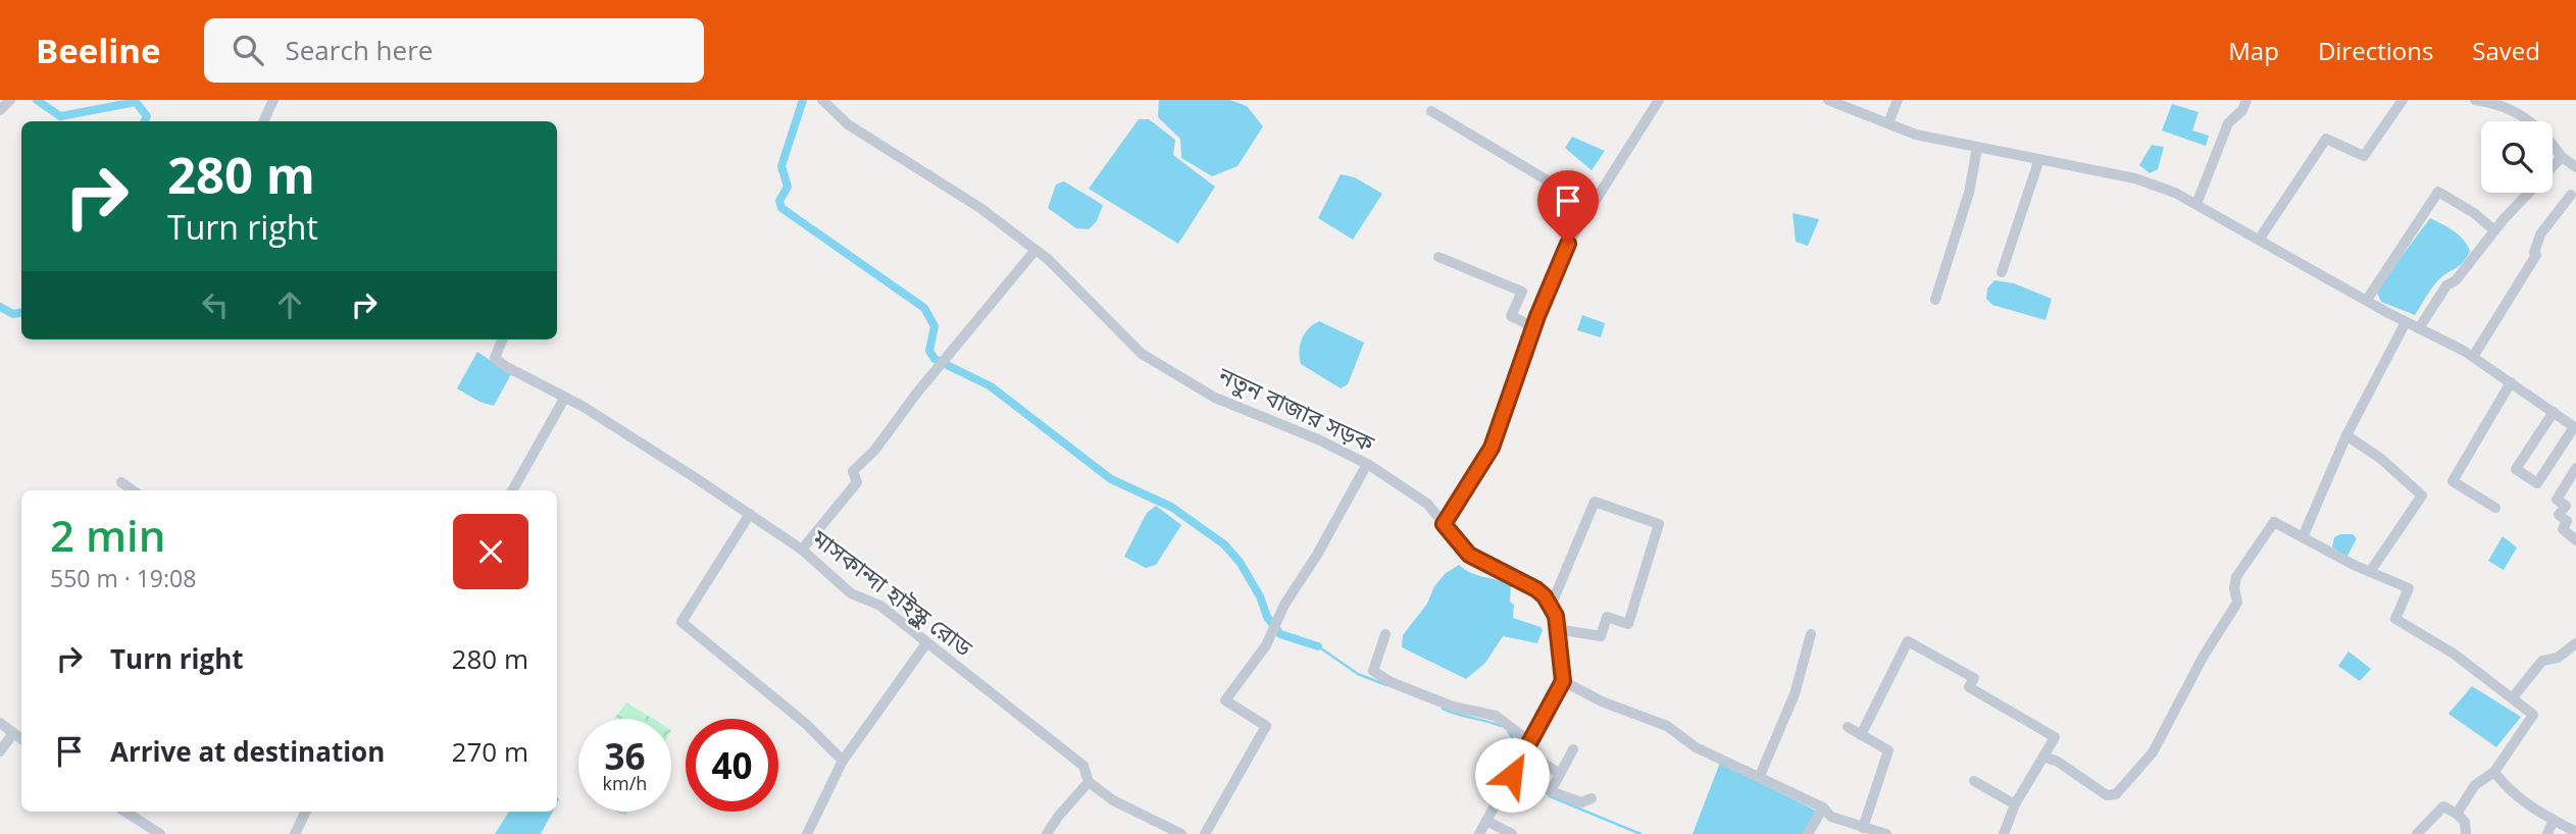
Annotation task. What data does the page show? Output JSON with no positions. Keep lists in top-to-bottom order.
{
  "streets": {
    "street": ["নতুন বাজার সড়ক", "মাসকান্দা হাইস্কুল রোড"]
  },
  "page": {
    "header": "Beeline",
    "search": "Search here",
    "nav": ["Map", "Directions", "Saved"],
    "turn": ["280 m", "Turn right"],
    "heading": ["2 min", "550 m · 19:08"],
    "list": [
      {
        "name": "Turn right",
        "value": "280 m"
      },
      {
        "name": "Arrive at destination",
        "value": "270 m"
      }
    ],
    "speed": "36 km/h",
    "limit": "40"
  }
}
